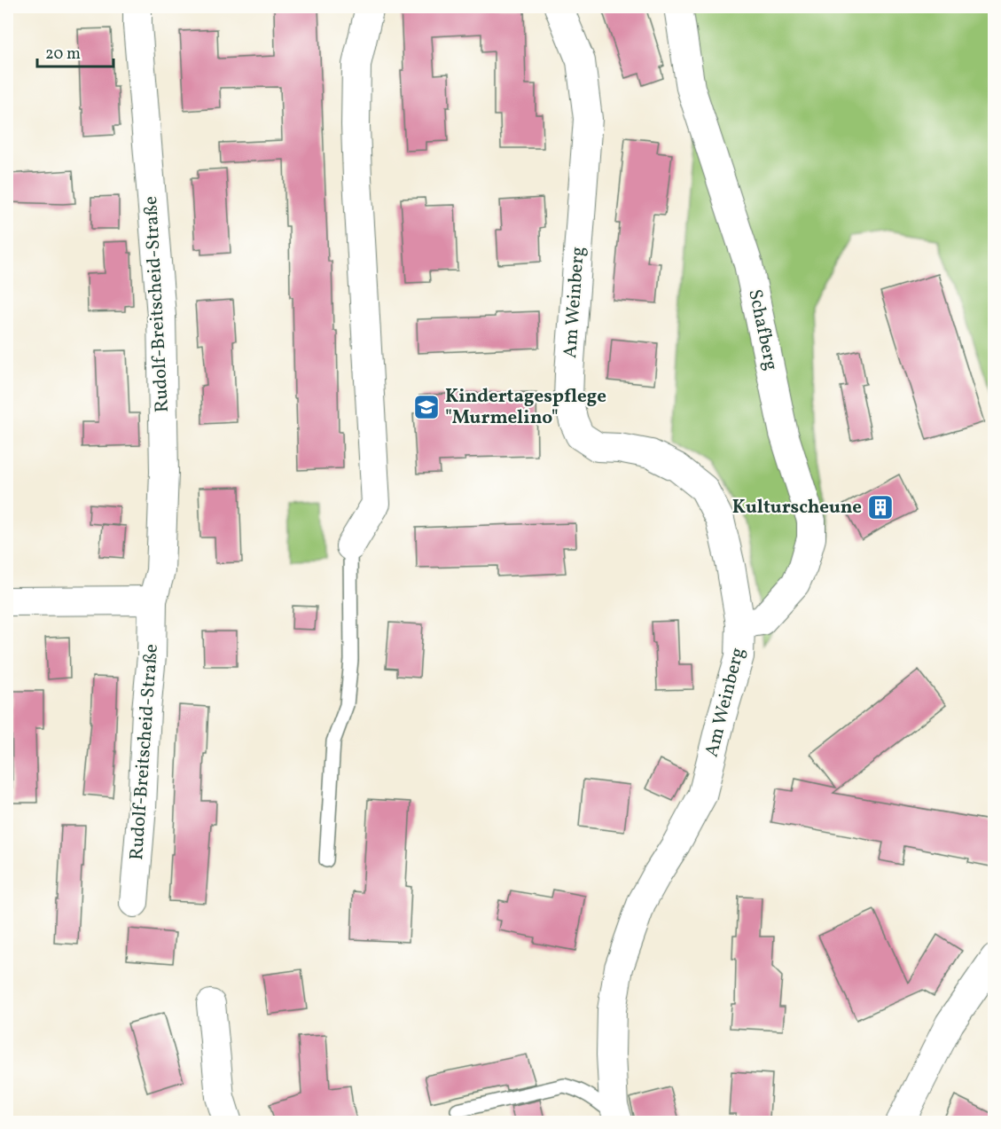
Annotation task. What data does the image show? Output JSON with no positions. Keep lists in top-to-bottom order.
{
  "streets": {
    "street": ["Am Weinberg", "Rudolf-Breitscheid-Straße", "Schafberg"]
  },
  "crossings": [
    ["Am Weinberg", "Schafberg"]
  ],
  "places": {
    "school or university": ["Kindertagespflege \"Murmelino\""],
    "building": ["Kulturscheune"]
  },
  "scale_bar": "20 m"
}
